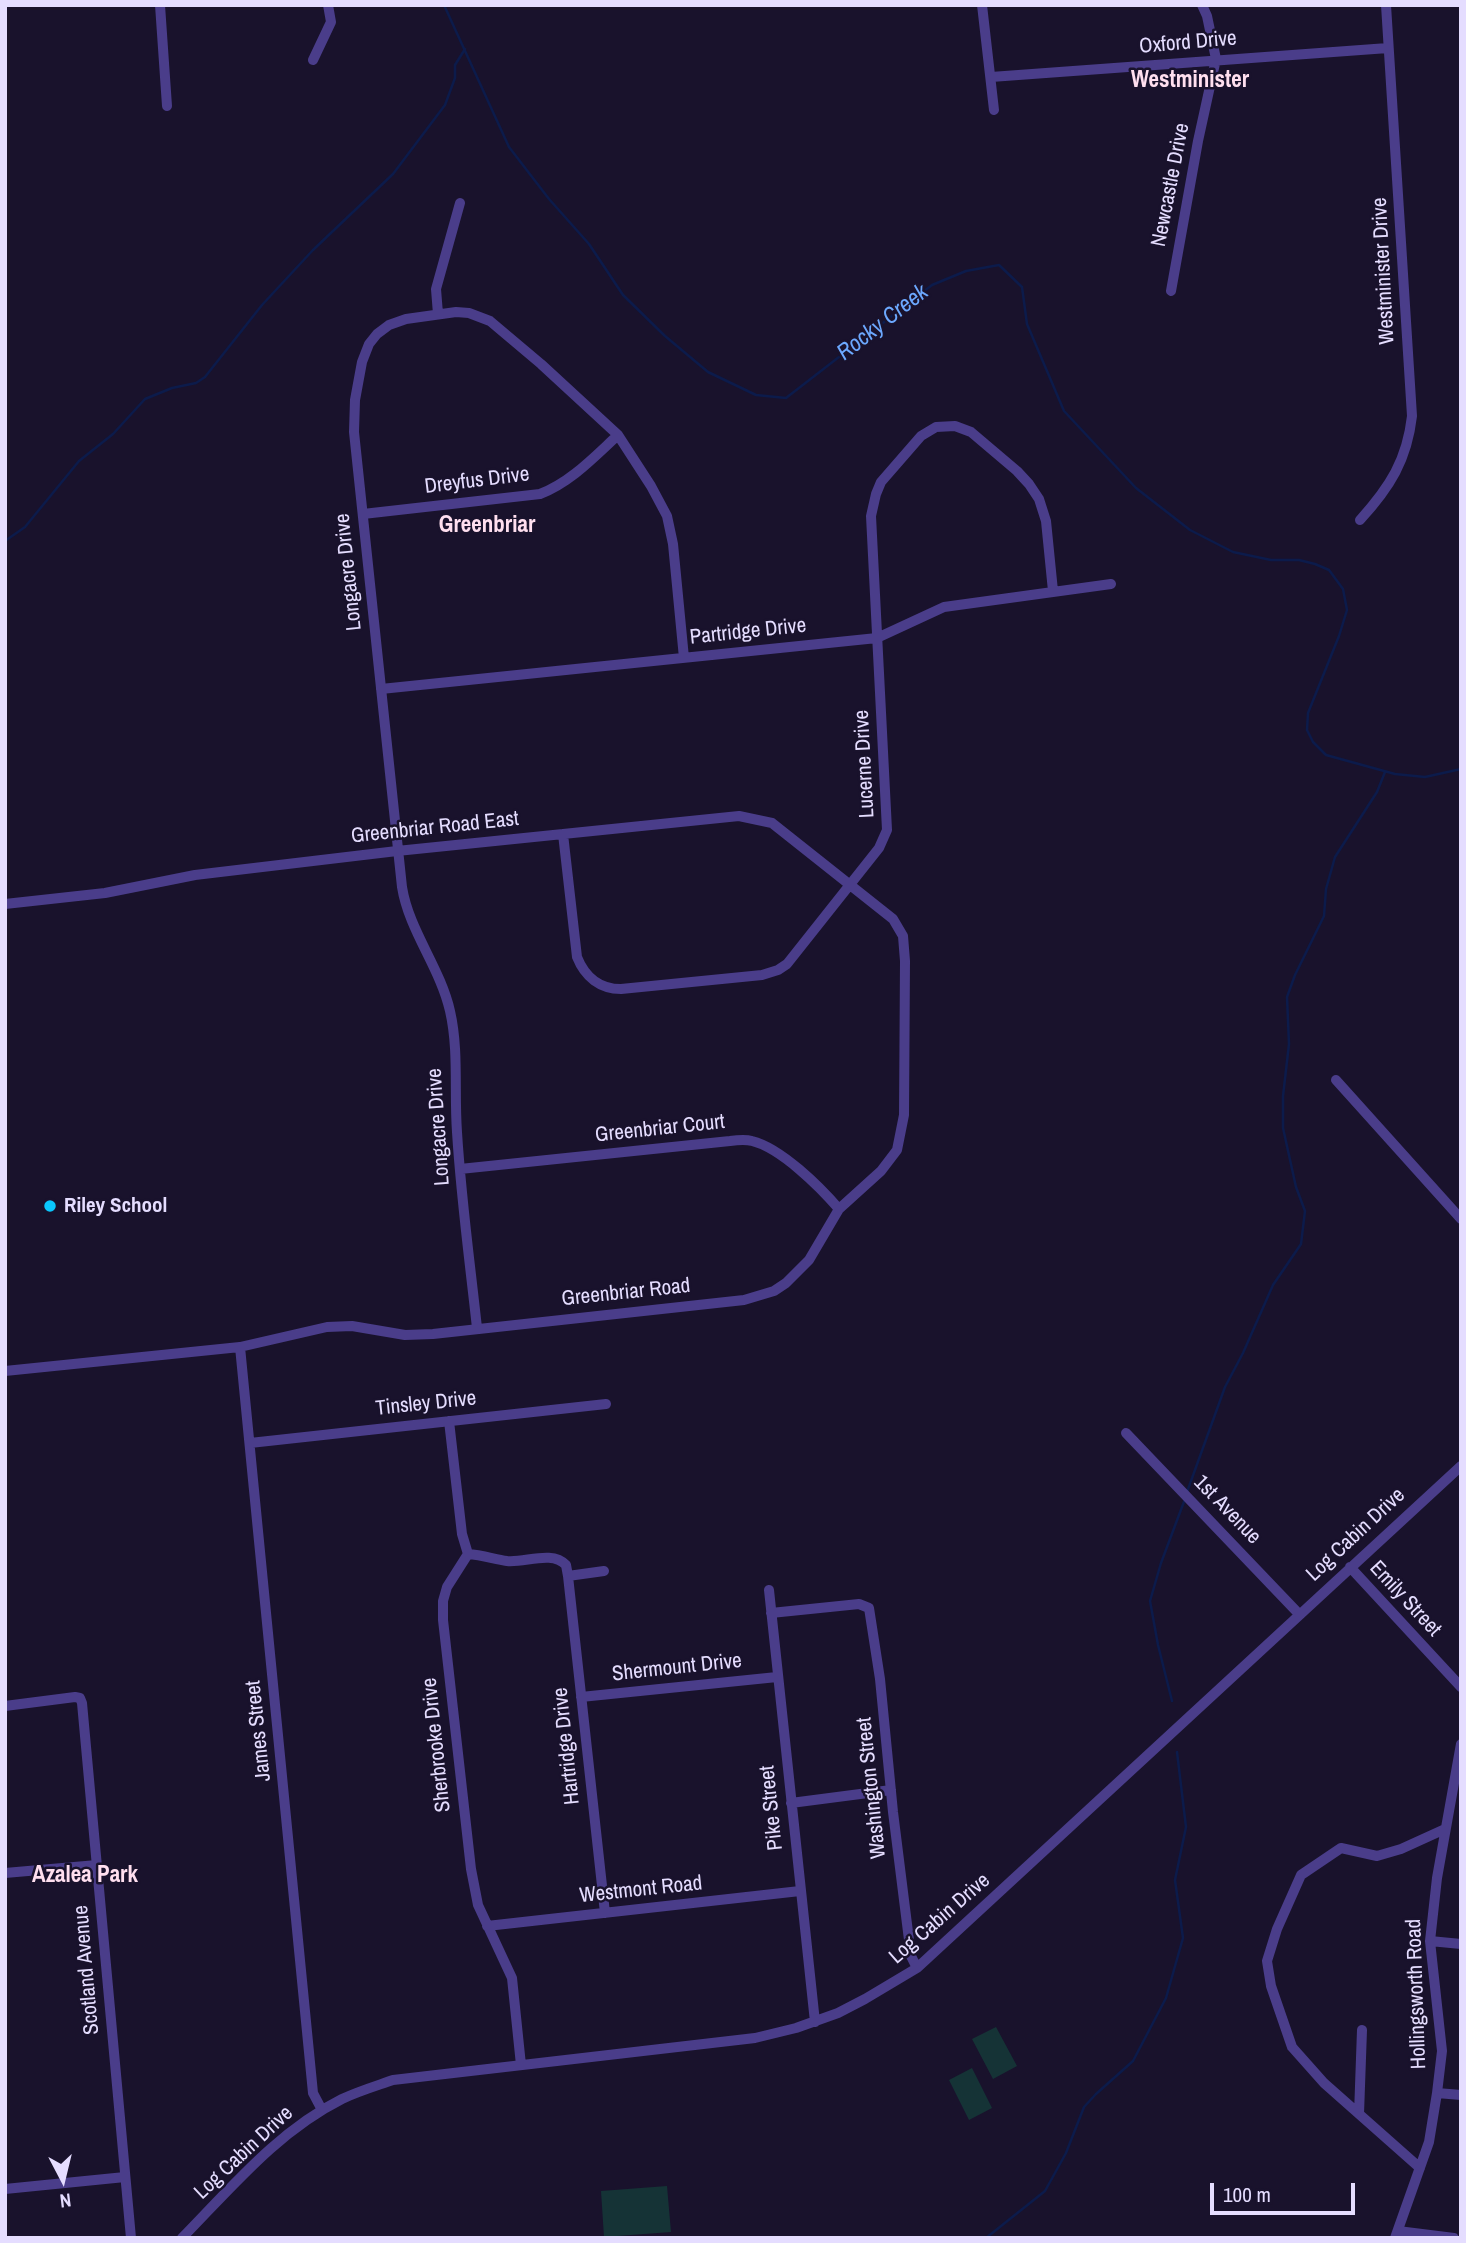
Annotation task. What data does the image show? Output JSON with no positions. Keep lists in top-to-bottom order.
{
  "streets": {
    "street": [
      "Oxford Drive",
      "Newcastle Drive",
      "Westminister Drive",
      "Dreyfus Drive",
      "Longacre Drive",
      "Partridge Drive",
      "Lucerne Drive",
      "Greenbriar Road East",
      "Greenbriar Court",
      "Greenbriar Road",
      "Tinsley Drive",
      "1st Avenue",
      "Log Cabin Drive",
      "Emily Street",
      "Shermount Drive",
      "James Street",
      "Sherbrooke Drive",
      "Hartridge Drive",
      "Washington Street",
      "Pike Street",
      "Westmont Road",
      "Scotland Avenue",
      "Hollingsworth Road"
    ]
  },
  "crossings": [
    ["Oxford Drive", "Newcastle Drive"],
    ["Oxford Drive", "Westminister Drive"],
    ["Dreyfus Drive", "Longacre Drive"],
    ["Longacre Drive", "Partridge Drive"],
    ["Longacre Drive", "Greenbriar Road East"],
    ["Longacre Drive", "Greenbriar Court"],
    ["Longacre Drive", "Greenbriar Road"],
    ["Partridge Drive", "Lucerne Drive"],
    ["Lucerne Drive", "Greenbriar Road East"],
    ["Lucerne Drive", "Greenbriar Road"],
    ["Greenbriar Road East", "Greenbriar Road"],
    ["Greenbriar Court", "Greenbriar Road"],
    ["Greenbriar Road", "James Street"],
    ["Tinsley Drive", "James Street"],
    ["1st Avenue", "Log Cabin Drive"],
    ["Log Cabin Drive", "Emily Street"],
    ["Log Cabin Drive", "James Street"],
    ["Log Cabin Drive", "Sherbrooke Drive"],
    ["Log Cabin Drive", "Washington Street"],
    ["Log Cabin Drive", "Pike Street"],
    ["Shermount Drive", "Hartridge Drive"],
    ["Shermount Drive", "Pike Street"],
    ["Sherbrooke Drive", "Westmont Road"],
    ["Hartridge Drive", "Westmont Road"],
    ["Washington Street", "Pike Street"],
    ["Pike Street", "Westmont Road"]
  ],
  "districts": ["Westminister", "Greenbriar", "Azalea Park"],
  "water": ["Rocky Creek"],
  "places": ["Riley School"],
  "scale_bar": "100 m",
  "north": "bottom"
}
